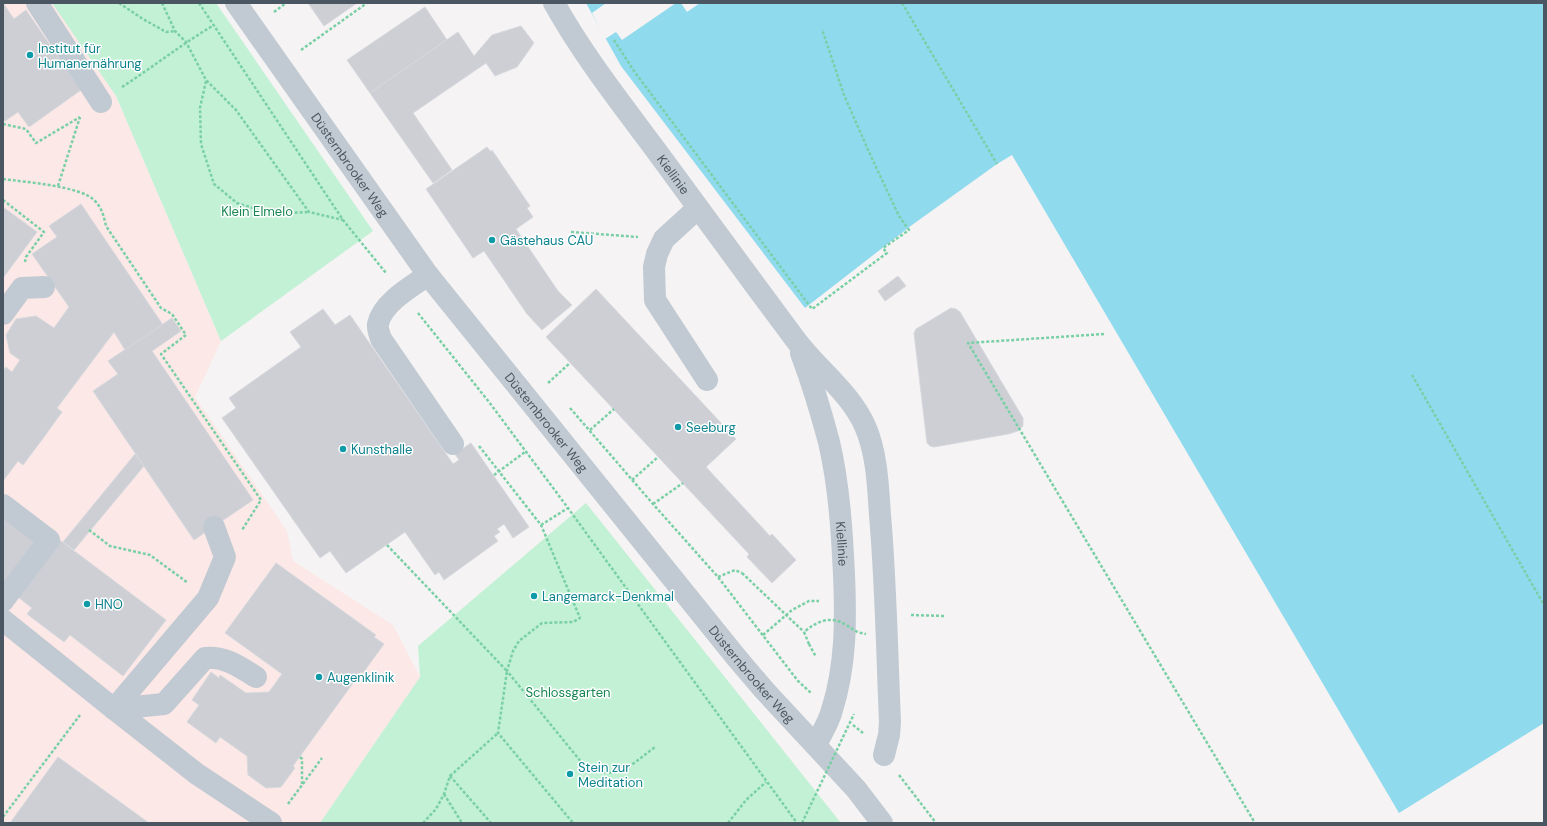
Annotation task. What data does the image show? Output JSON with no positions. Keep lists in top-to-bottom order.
{
  "streets": {
    "street": ["Düsternbrooker Weg", "Kiellinie"]
  },
  "crossings": [
    ["Düsternbrooker Weg", "Kiellinie"]
  ],
  "parks": ["Klein Elmelo", "Schlossgarten"],
  "places": [
    "Institut für Humanernährung",
    "Gästehaus CAU",
    "Seeburg",
    "Kunsthalle",
    "Langemarck-Denkmal",
    "HNO",
    "Augenklinik",
    "Stein zur Meditation"
  ]
}
